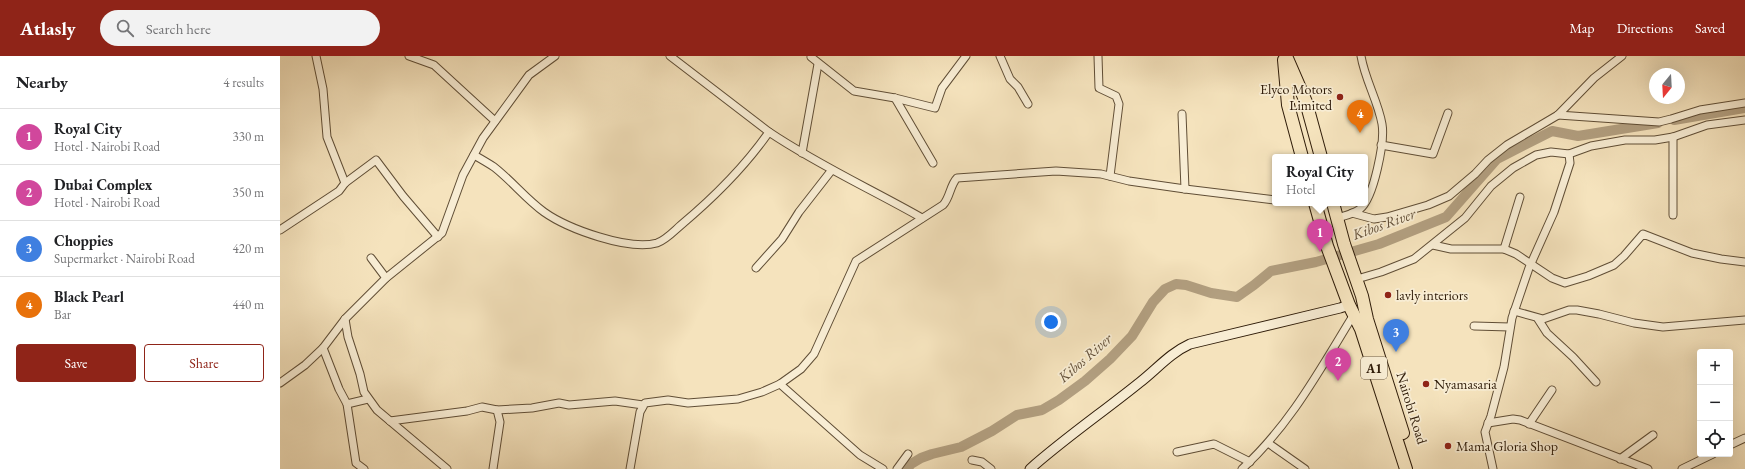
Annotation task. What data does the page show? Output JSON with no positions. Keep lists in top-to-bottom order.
{
  "streets": {
    "highway": ["A1", "Nairobi Road"]
  },
  "crossings": [
    ["A1", "Nairobi Road"]
  ],
  "water": ["Kibos River"],
  "places": [
    "Elyco Motors Limited",
    "lavly interiors",
    "Nyamasaria",
    "Mama Gloria Shop"
  ],
  "north": "bottom",
  "page": {
    "header": "Atlasly",
    "search": "Search here",
    "nav": ["Map", "Directions", "Saved"],
    "heading": ["Nearby", "4 results"],
    "pins": [
      "4",
      "1",
      "3",
      "2"
    ],
    "list": [
      {
        "mark": "1",
        "name": "Royal City",
        "note": "Hotel · Nairobi Road",
        "value": "330 m"
      },
      {
        "mark": "2",
        "name": "Dubai Complex",
        "note": "Hotel · Nairobi Road",
        "value": "350 m"
      },
      {
        "mark": "3",
        "name": "Choppies",
        "note": "Supermarket · Nairobi Road",
        "value": "420 m"
      },
      {
        "mark": "4",
        "name": "Black Pearl",
        "note": "Bar",
        "value": "440 m"
      }
    ],
    "popup": ["Royal City", "Hotel"],
    "buttons": ["Save", "Share"],
    "map_buttons": ["+", "−"]
  }
}
